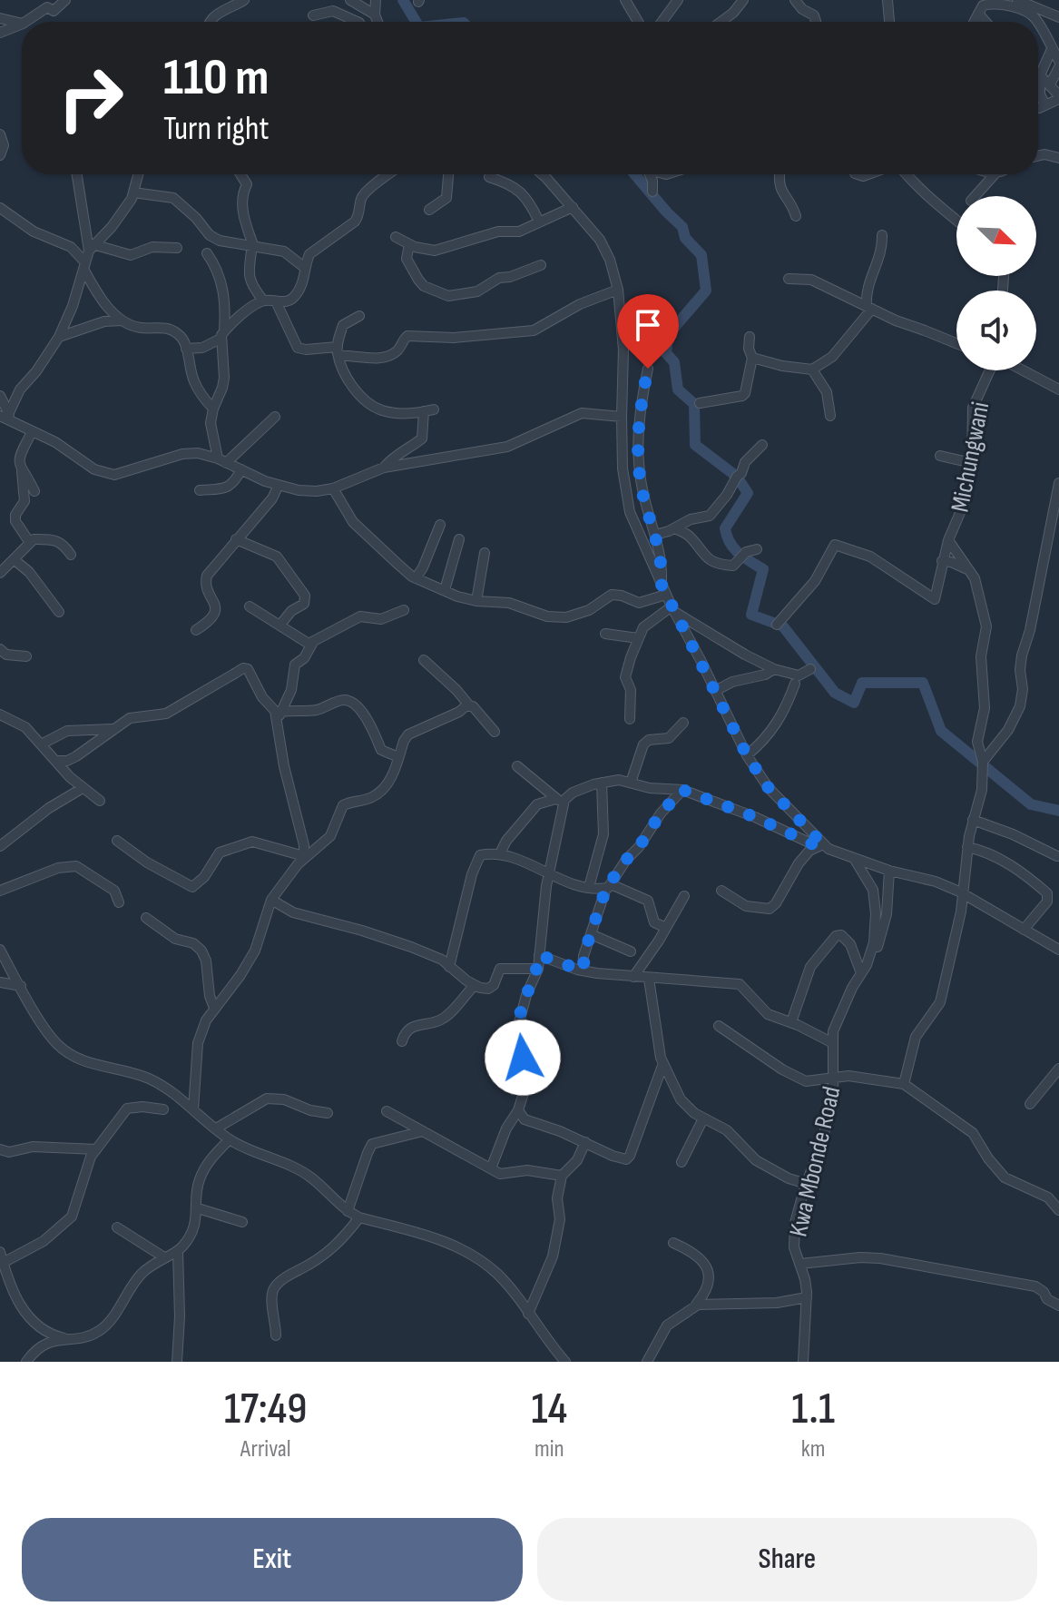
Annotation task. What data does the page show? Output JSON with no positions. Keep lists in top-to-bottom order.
{
  "streets": {
    "street": ["Michungwani", "Kwa Mbonde Road"]
  },
  "north": "bottom right",
  "page": {
    "turn": ["110 m", "Turn right"],
    "eta": [
      "17:49",
      "Arrival",
      "14",
      "min",
      "1.1",
      "km"
    ],
    "buttons": ["Exit", "Share"]
  }
}
